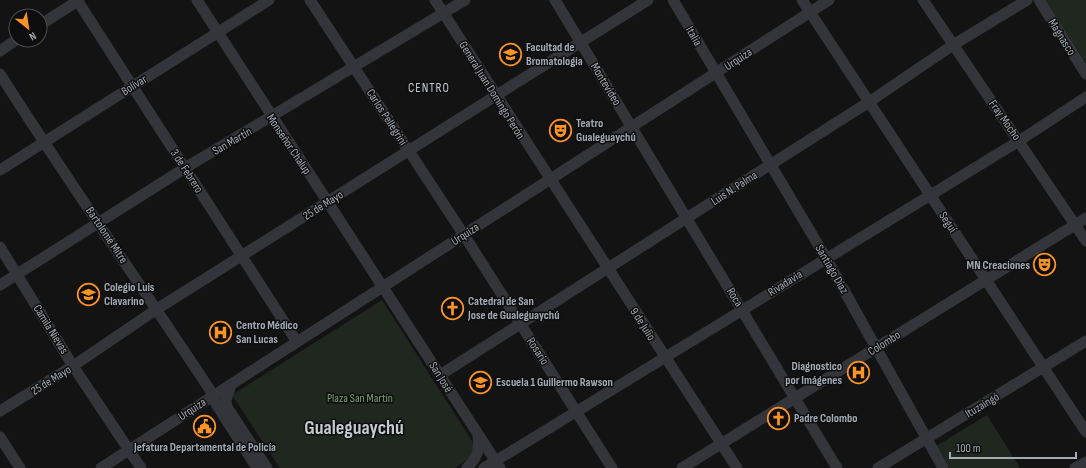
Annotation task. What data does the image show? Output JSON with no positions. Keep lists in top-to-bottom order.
{
  "streets": {
    "street": [
      "Italia",
      "Magnasco",
      "Urquiza",
      "Montevideo",
      "Bolívar",
      "General Juan Domingo Perón",
      "Carlos Pellegrini",
      "Fray Mocho",
      "San Martín",
      "Monseñor Chalup",
      "3 de Febrero",
      "Luis N. Palma",
      "25 de Mayo",
      "Seguí",
      "Bartolomé Mitre",
      "Santiago Díaz",
      "Rivadavia",
      "Roca",
      "9 de Julio",
      "Camila Nievas",
      "Colombo",
      "Rosario",
      "San José",
      "Ituzaingó"
    ]
  },
  "crossings": [
    ["Italia", "Urquiza"],
    ["Italia", "Santiago Díaz"],
    ["Urquiza", "Montevideo"],
    ["Urquiza", "General Juan Domingo Perón"],
    ["Urquiza", "Carlos Pellegrini"],
    ["Urquiza", "Monseñor Chalup"],
    ["Urquiza", "3 de Febrero"],
    ["Urquiza", "Seguí"],
    ["Urquiza", "Bartolomé Mitre"],
    ["Urquiza", "Santiago Díaz"],
    ["Urquiza", "Roca"],
    ["Urquiza", "9 de Julio"],
    ["Urquiza", "Camila Nievas"],
    ["Urquiza", "Rosario"],
    ["Urquiza", "San José"],
    ["Montevideo", "25 de Mayo"],
    ["Montevideo", "Roca"],
    ["Bolívar", "Monseñor Chalup"],
    ["Bolívar", "3 de Febrero"],
    ["Bolívar", "Bartolomé Mitre"],
    ["General Juan Domingo Perón", "San Martín"],
    ["General Juan Domingo Perón", "25 de Mayo"],
    ["General Juan Domingo Perón", "9 de Julio"],
    ["Carlos Pellegrini", "San Martín"],
    ["Carlos Pellegrini", "25 de Mayo"],
    ["Carlos Pellegrini", "Rosario"],
    ["Fray Mocho", "Luis N. Palma"],
    ["Fray Mocho", "Rivadavia"],
    ["Fray Mocho", "Colombo"],
    ["San Martín", "Monseñor Chalup"],
    ["San Martín", "3 de Febrero"],
    ["San Martín", "Bartolomé Mitre"],
    ["San Martín", "Camila Nievas"],
    ["Monseñor Chalup", "25 de Mayo"],
    ["Monseñor Chalup", "San José"],
    ["3 de Febrero", "25 de Mayo"],
    ["Luis N. Palma", "Seguí"],
    ["Luis N. Palma", "Santiago Díaz"],
    ["Luis N. Palma", "Roca"],
    ["Luis N. Palma", "9 de Julio"],
    ["Luis N. Palma", "Rosario"],
    ["Luis N. Palma", "San José"],
    ["25 de Mayo", "Bartolomé Mitre"],
    ["25 de Mayo", "Camila Nievas"],
    ["Seguí", "Rivadavia"],
    ["Seguí", "Colombo"],
    ["Seguí", "Ituzaingó"],
    ["Santiago Díaz", "Rivadavia"],
    ["Santiago Díaz", "Colombo"],
    ["Santiago Díaz", "Ituzaingó"],
    ["Rivadavia", "Roca"],
    ["Rivadavia", "9 de Julio"],
    ["Rivadavia", "Rosario"],
    ["Rivadavia", "San José"],
    ["Roca", "Colombo"],
    ["9 de Julio", "Colombo"]
  ],
  "districts": ["CENTRO", "Gualeguaychú"],
  "parks": ["Plaza San Martín"],
  "places": {
    "school or university": ["Facultad de Bromatologia", "Colegio Luis Clavarino", "Escuela 1 Guillermo Rawson"],
    "theatre": ["Teatro Gualeguaychú", "MN Creaciones"],
    "church": ["Catedral de San Jose de Gualeguaychú", "Padre Colombo"],
    "hospital": ["Centro Médico San Lucas", "Diagnostico por Imágenes"],
    "public building": ["Jefatura Departamental de Policía"]
  },
  "scale_bar": "100 m",
  "north": "bottom right"
}
